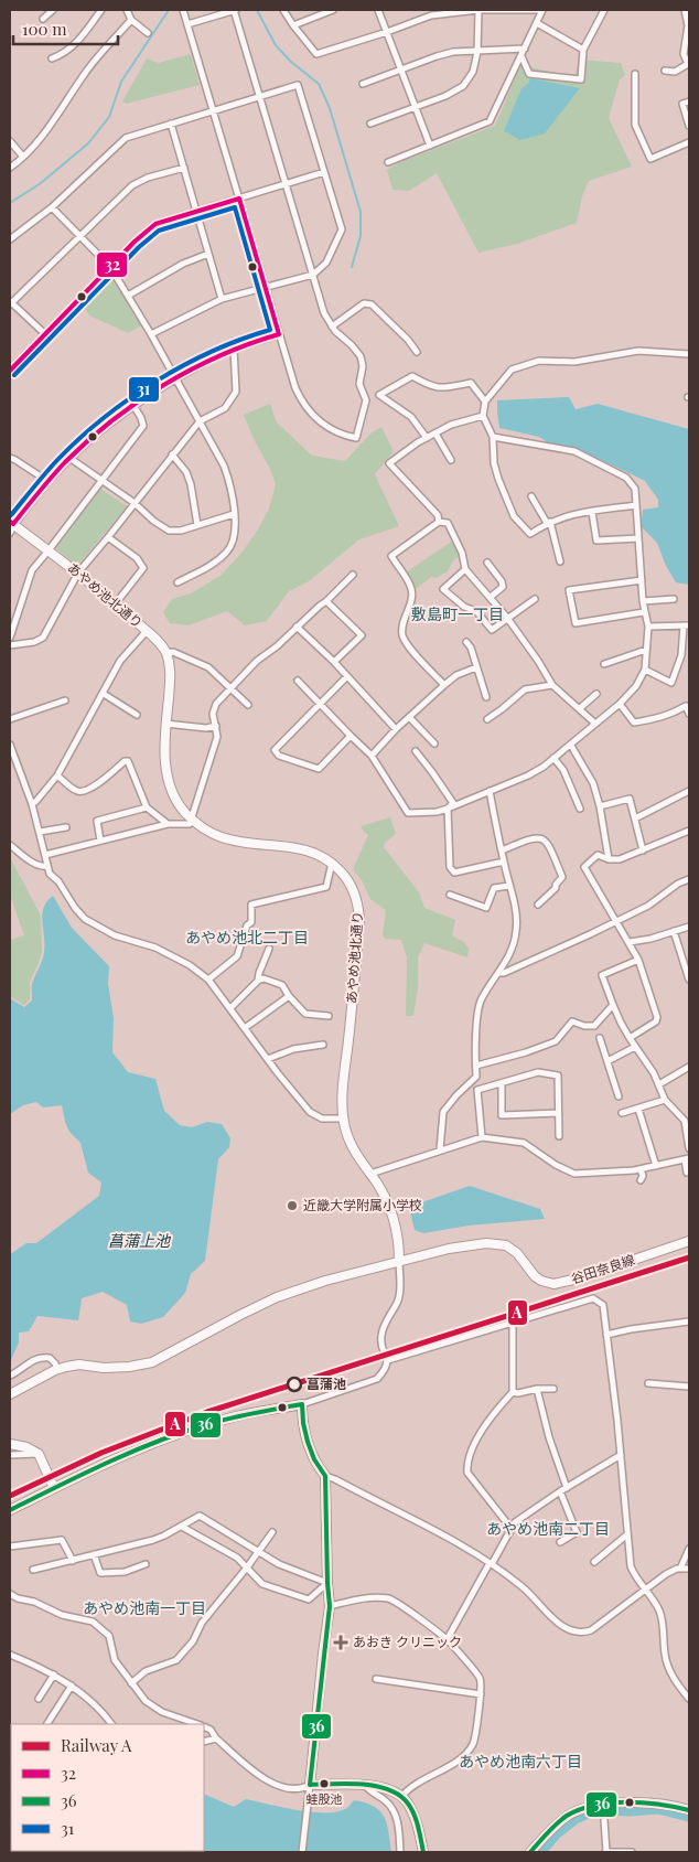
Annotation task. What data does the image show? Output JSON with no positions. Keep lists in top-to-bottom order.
{
  "streets": {
    "street": ["あやめ池北通り", "谷田奈良線"]
  },
  "crossings": [
    ["あやめ池北通り", "谷田奈良線"]
  ],
  "districts": [
    "敷島町一丁目",
    "あやめ池北二丁目",
    "あやめ池南二丁目",
    "あやめ池南一丁目",
    "あやめ池南六丁目"
  ],
  "water": ["菖蒲上池"],
  "places": {
    "other": ["近畿大学附属小学校", "菖蒲池", "蛙股池"],
    "health": ["あおき クリニック"]
  },
  "lines": [
    "transit line 32",
    "transit line 31",
    "rail line A",
    "transit line 36"
  ],
  "legend": [
    "Railway A",
    "32",
    "36",
    "31"
  ],
  "scale_bar": "100 m"
}
